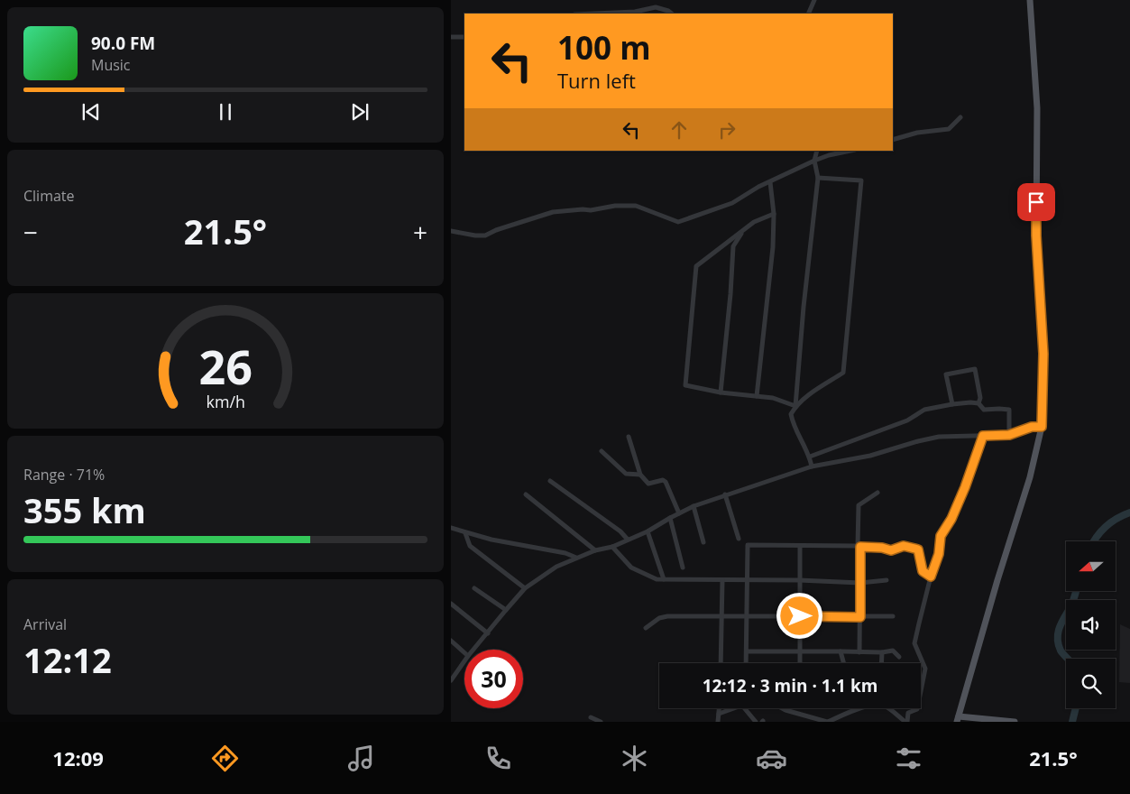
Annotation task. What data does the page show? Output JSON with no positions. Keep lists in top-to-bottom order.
{
  "north": "left",
  "page": {
    "turn": ["100 m", "Turn left"],
    "song": ["90.0 FM", "Music"],
    "tile": [
      "Climate",
      ["Range · 71%", "355 km"],
      ["Arrival", "12:12"]
    ],
    "heat": ["−", "21.5°", "+"],
    "limit": "30",
    "trip": "12:12 · 3 min · 1.1 km",
    "tabs": ["12:09", "21.5°"],
    "gauge": ["26", "km/h"]
  }
}
